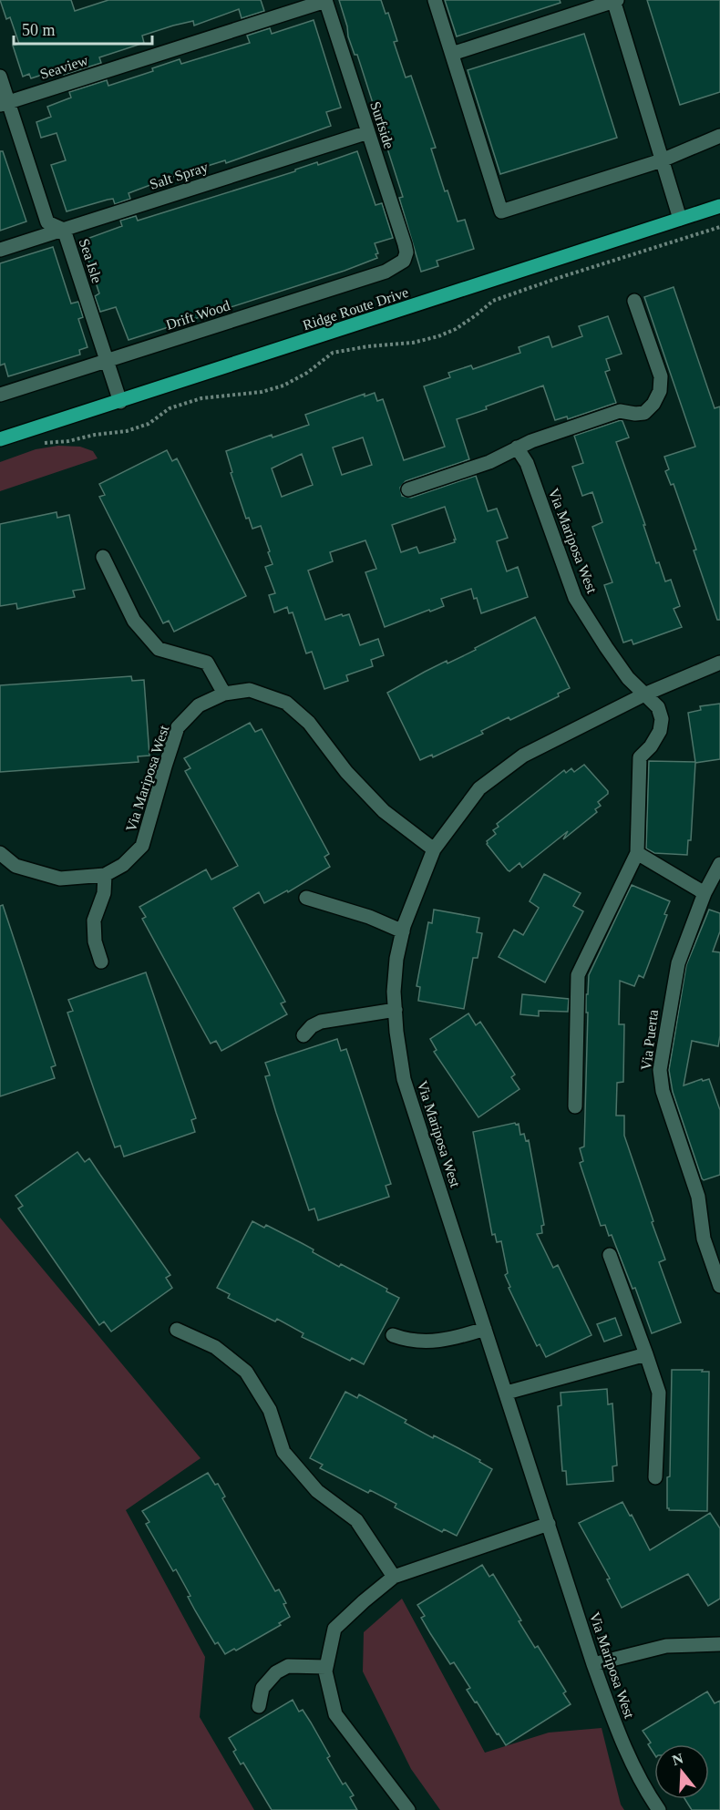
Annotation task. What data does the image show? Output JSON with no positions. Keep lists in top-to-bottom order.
{
  "streets": {
    "main road": ["Ridge Route Drive"],
    "street": [
      "Seaview",
      "Surfside",
      "Salt Spray",
      "Sea Isle",
      "Drift Wood",
      "Via Mariposa West",
      "Via Puerta"
    ]
  },
  "crossings": [
    ["Seaview", "Surfside"],
    ["Seaview", "Sea Isle"],
    ["Surfside", "Salt Spray"],
    ["Surfside", "Drift Wood"],
    ["Salt Spray", "Sea Isle"],
    ["Sea Isle", "Ridge Route Drive"],
    ["Sea Isle", "Drift Wood"]
  ],
  "scale_bar": "50 m",
  "north": "top"
}
